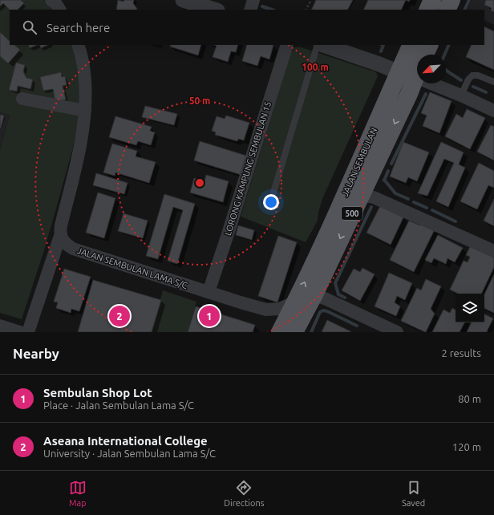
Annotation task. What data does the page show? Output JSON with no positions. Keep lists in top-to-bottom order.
{
  "streets": {
    "main road": ["JALAN SEMBULAN", "500"],
    "street": ["LORONG KAMPUNG SEMBULAN 15", "JALAN SEMBULAN LAMA S/C"]
  },
  "crossings": [
    ["LORONG KAMPUNG SEMBULAN 15", "JALAN SEMBULAN LAMA S/C"]
  ],
  "north": "bottom left",
  "page": {
    "search": "Search here",
    "pins": ["1", "2"],
    "heading": ["Nearby", "2 results"],
    "list": [
      {
        "mark": "1",
        "name": "Sembulan Shop Lot",
        "note": "Place · Jalan Sembulan Lama S/C",
        "value": "80 m"
      },
      {
        "mark": "2",
        "name": "Aseana International College",
        "note": "University · Jalan Sembulan Lama S/C",
        "value": "120 m"
      }
    ],
    "nav": ["Map", "Directions", "Saved"]
  },
  "rings": ["100 m", "50 m"]
}
